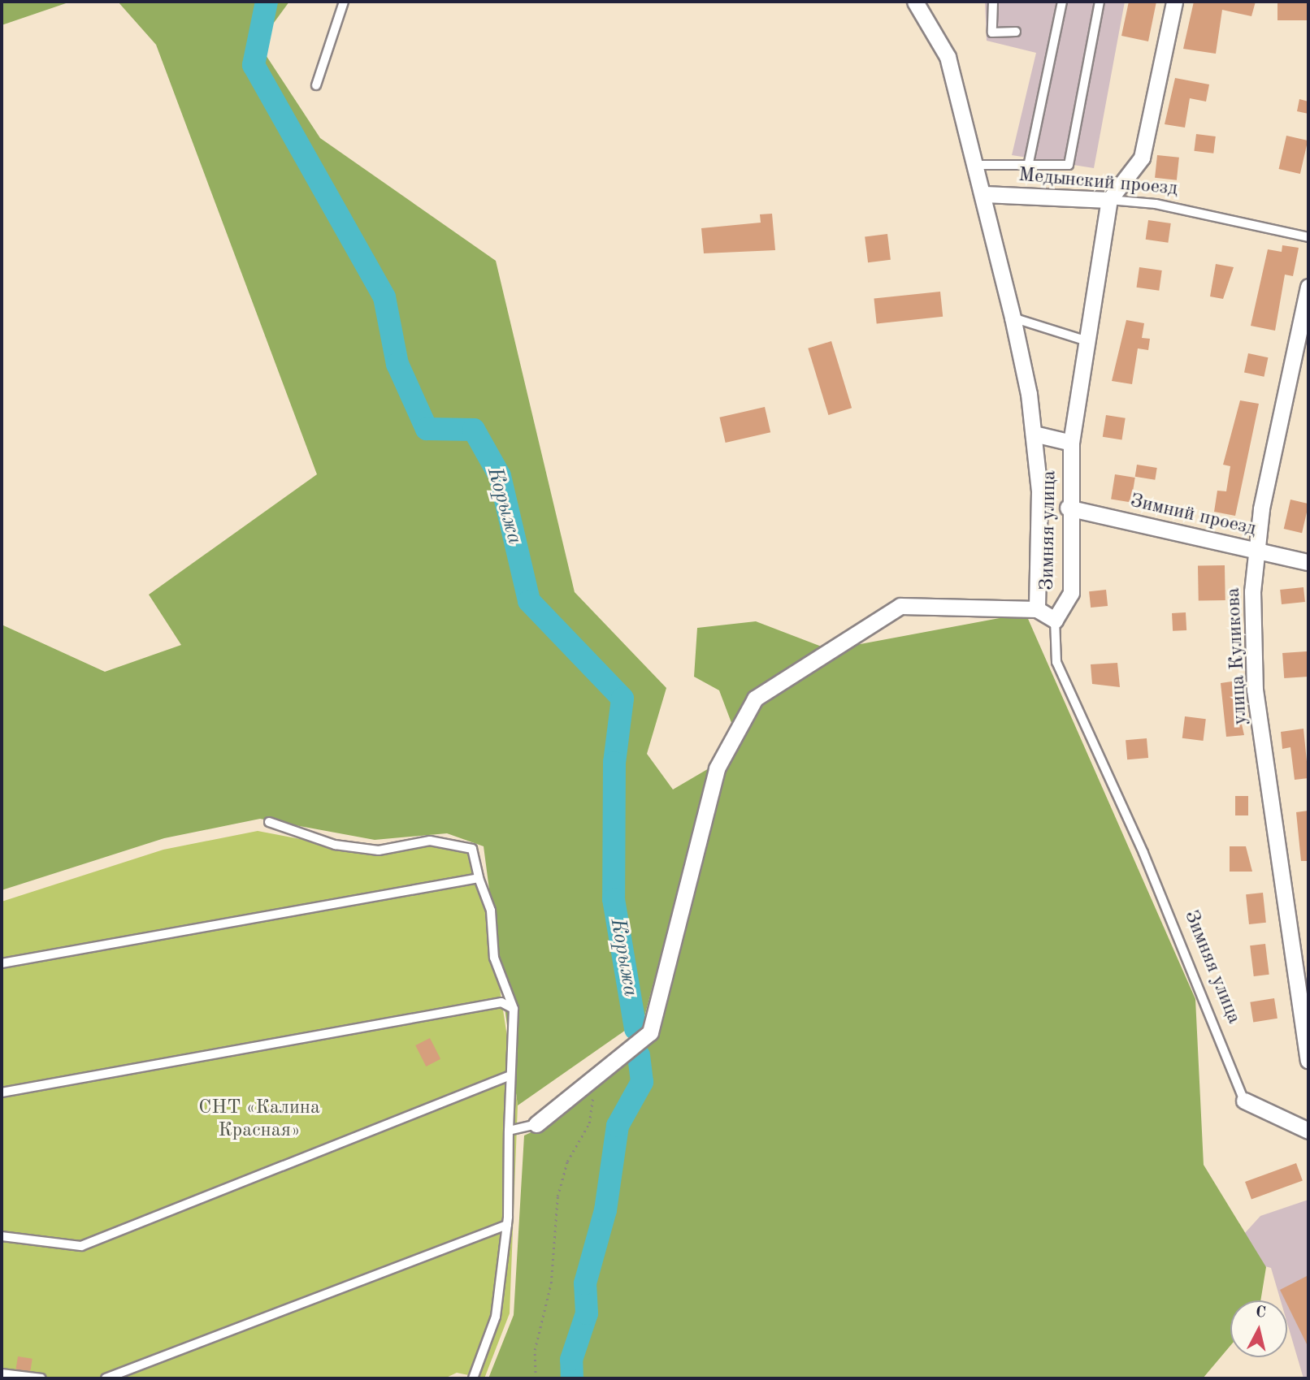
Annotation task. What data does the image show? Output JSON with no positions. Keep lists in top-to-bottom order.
{
  "streets": {
    "street": [
      "Медынский проезд",
      "Зимний проезд",
      "Зимняя улица",
      "улица Куликова"
    ]
  },
  "crossings": [
    ["Медынский проезд", "Зимняя улица"],
    ["Зимний проезд", "Зимняя улица"],
    ["Зимний проезд", "улица Куликова"]
  ],
  "water": ["Корыжа"],
  "parks": ["СНТ «Калина Красная»"],
  "north": "top"
}
